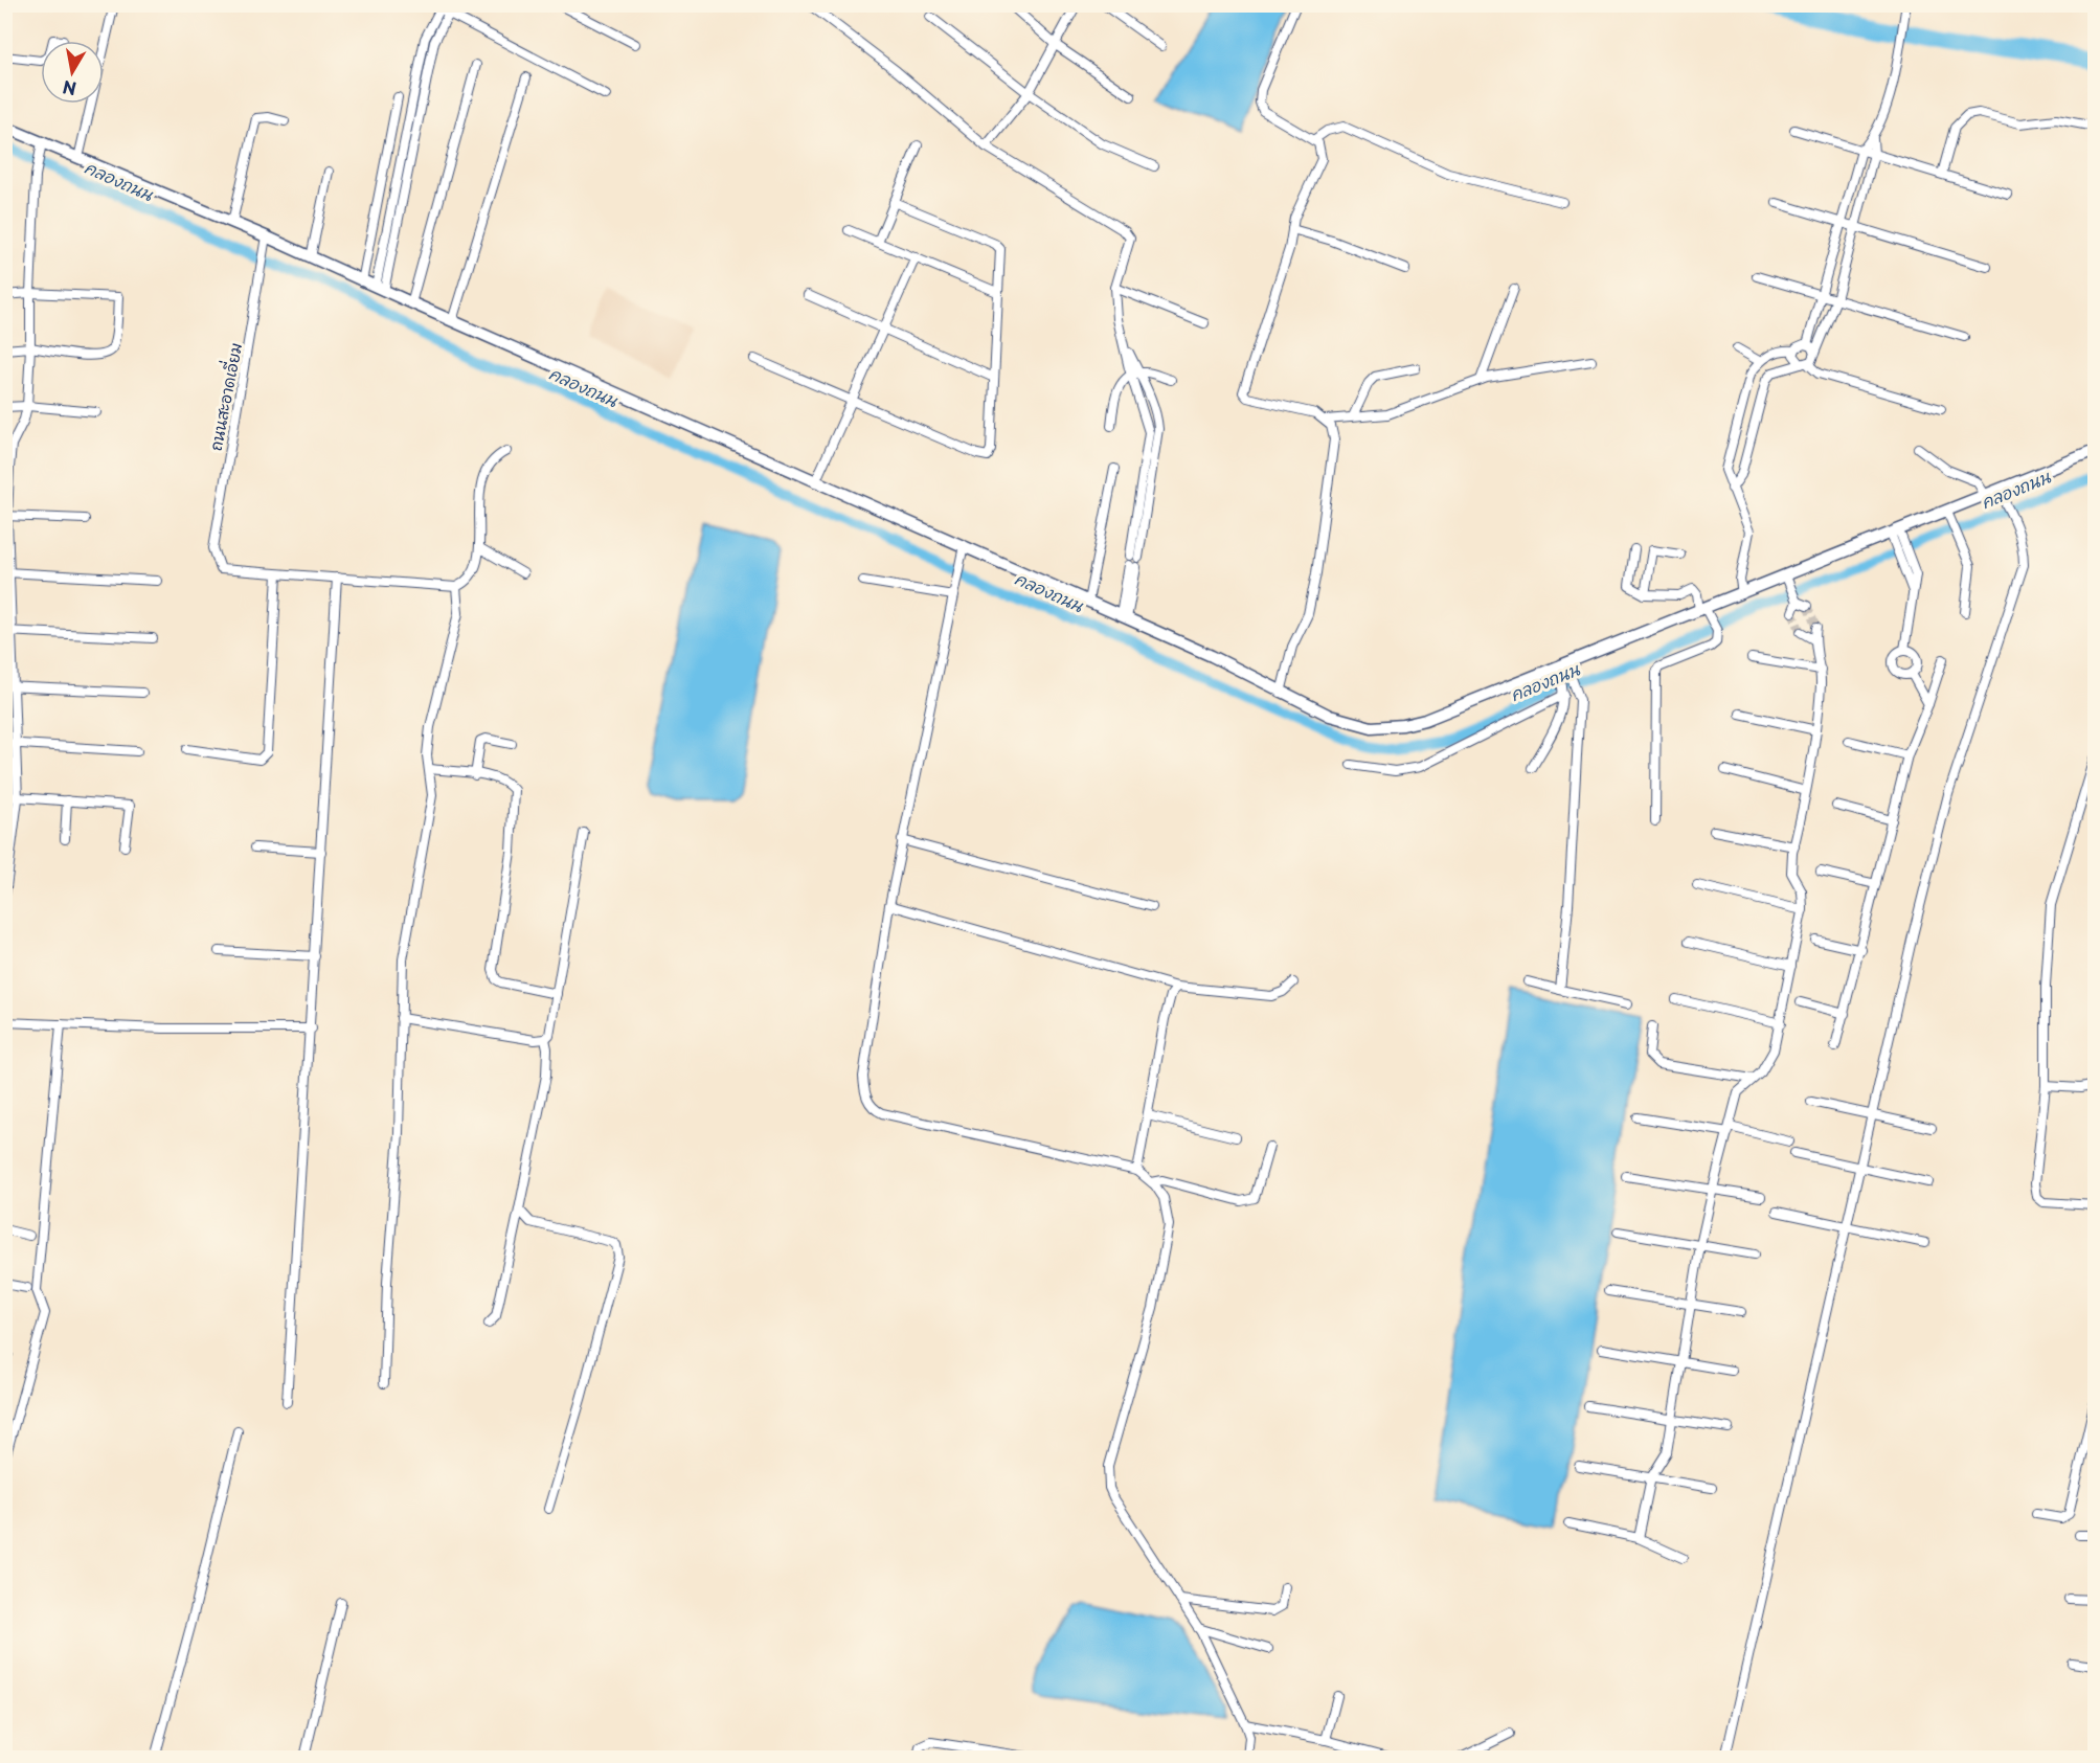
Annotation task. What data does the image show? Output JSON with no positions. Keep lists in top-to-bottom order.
{
  "streets": {
    "street": ["ถนนสะอาดเอี่ยม"]
  },
  "water": ["คลองถนน"],
  "north": "bottom"
}
